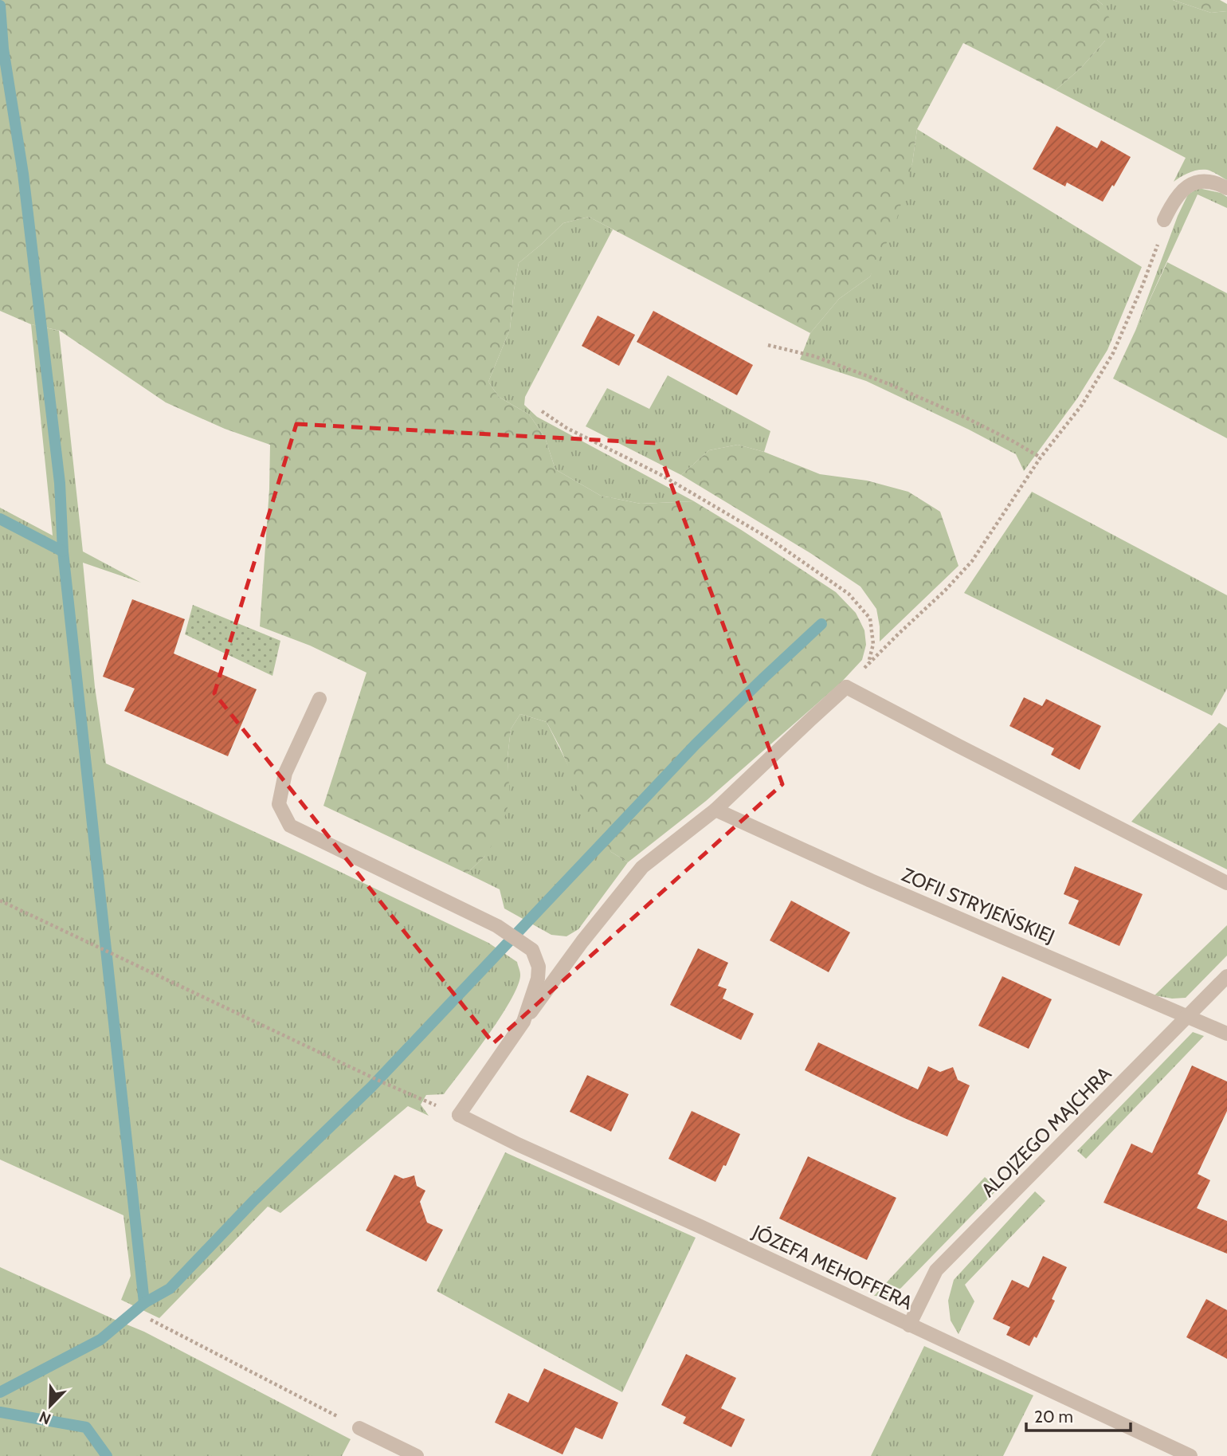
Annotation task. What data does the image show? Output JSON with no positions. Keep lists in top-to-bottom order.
{
  "streets": {
    "street": ["ZOFII STRYJEŃSKIEJ", "ALOJZEGO MAJCHRA", "JÓZEFA MEHOFFERA"]
  },
  "crossings": [
    ["ZOFII STRYJEŃSKIEJ", "ALOJZEGO MAJCHRA"],
    ["ALOJZEGO MAJCHRA", "JÓZEFA MEHOFFERA"]
  ],
  "scale_bar": "20 m",
  "north": "bottom left"
}
